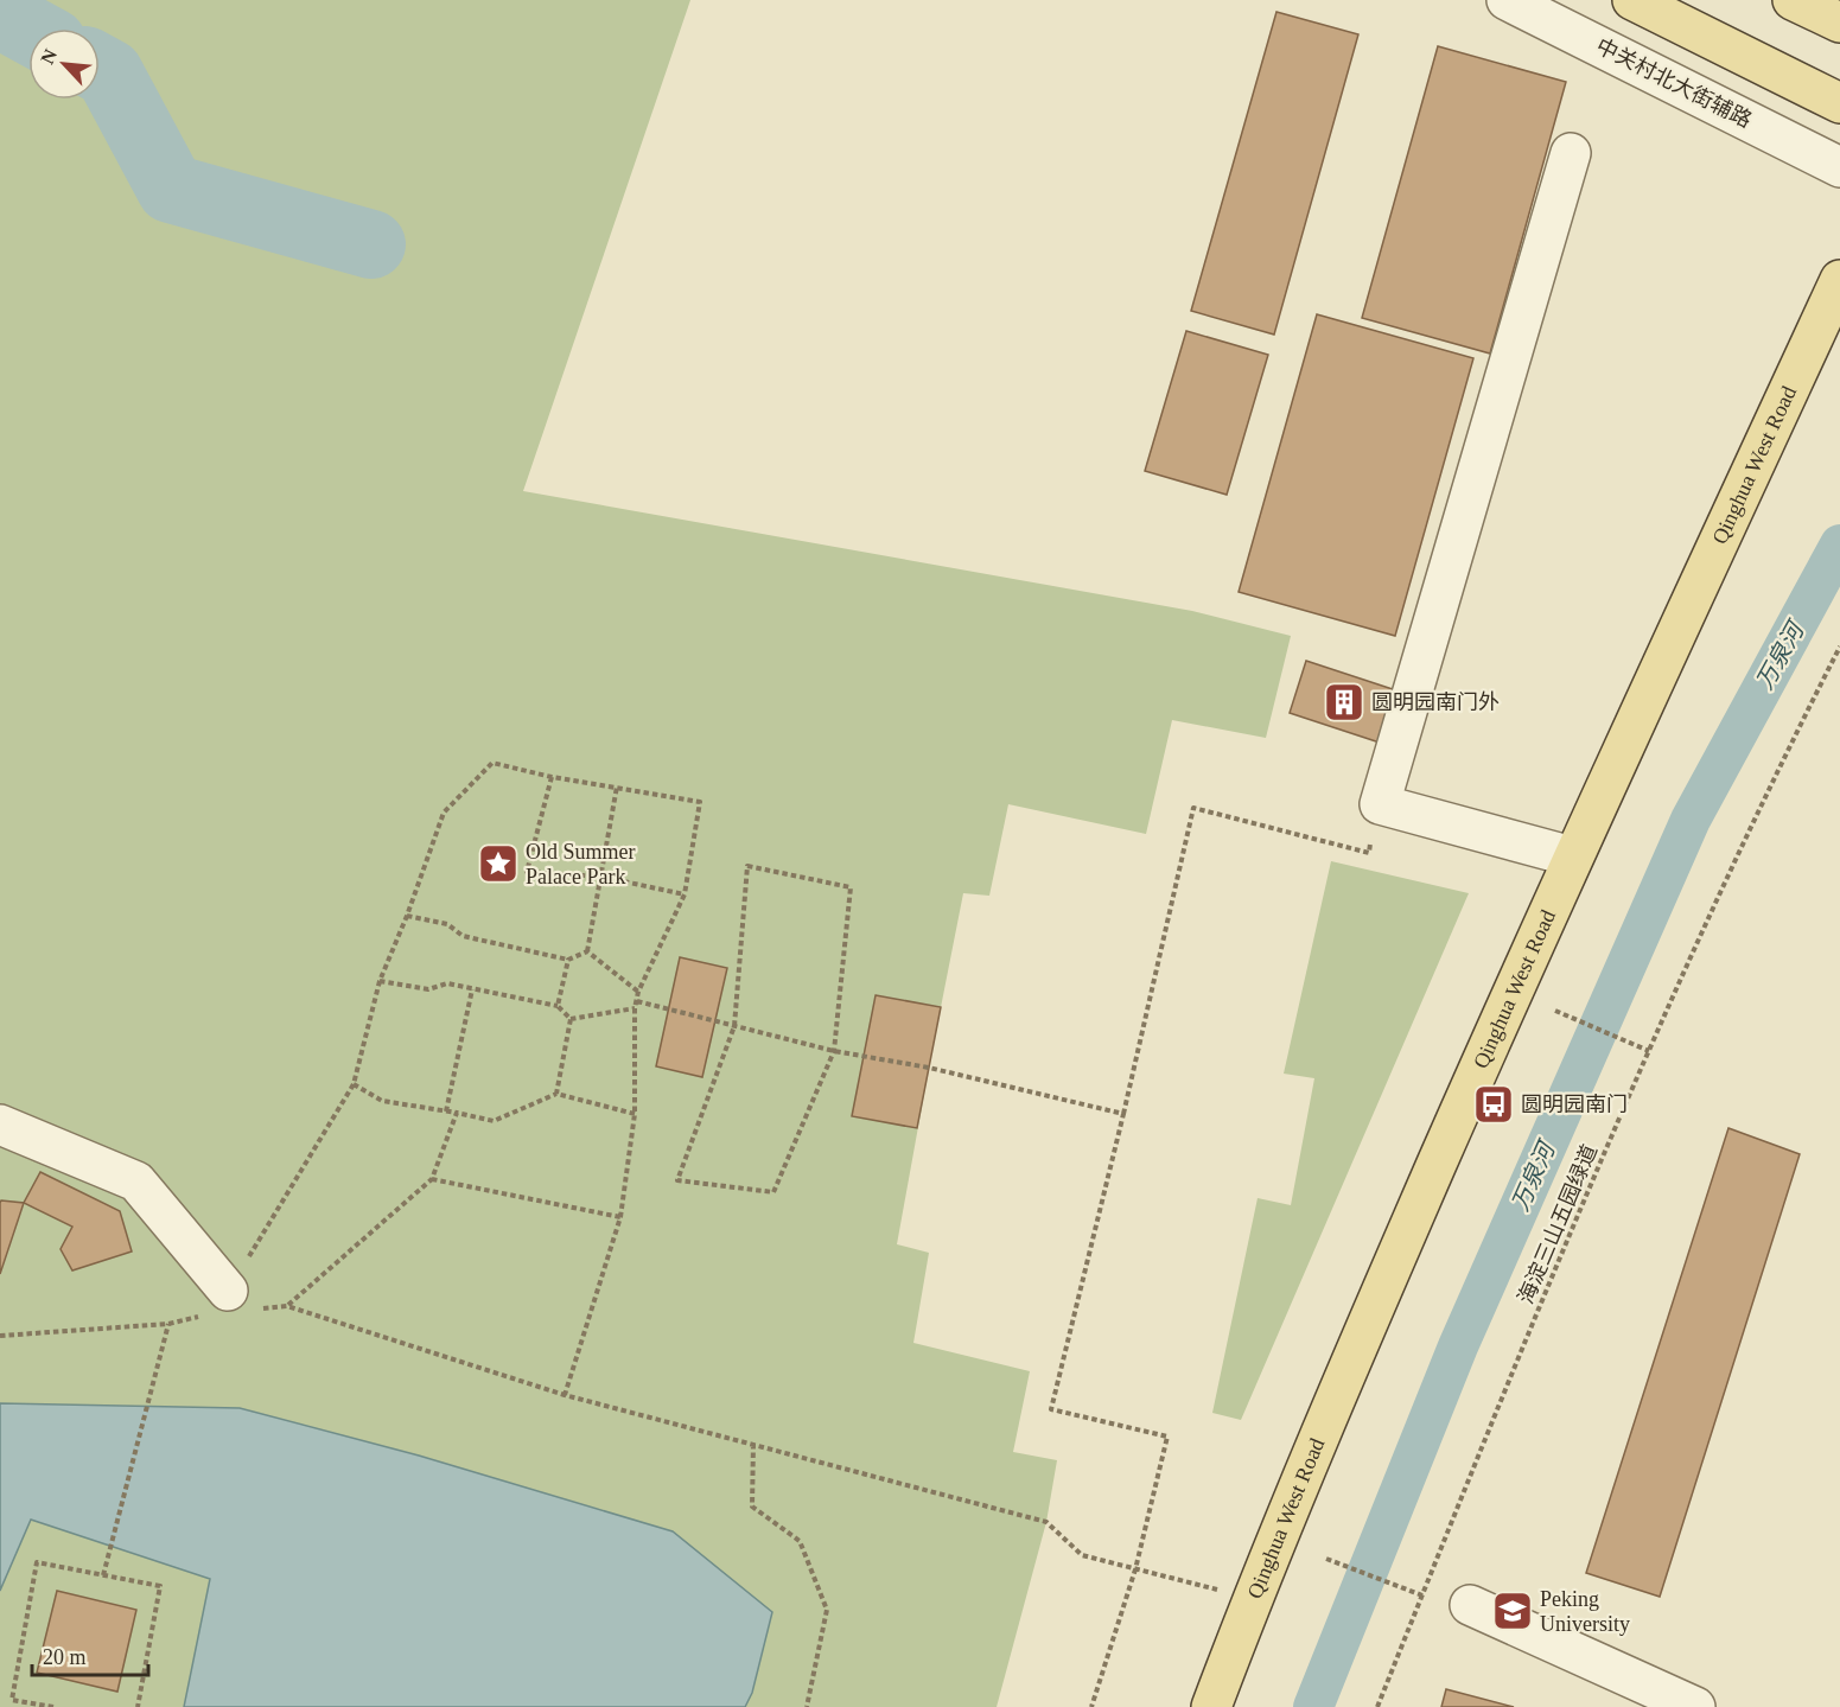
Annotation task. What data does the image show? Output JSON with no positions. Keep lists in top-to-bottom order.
{
  "streets": {
    "main road": ["Qinghua West Road"],
    "street": ["中关村北大街辅路"],
    "path": ["海淀三山五园绿道"]
  },
  "water": ["万泉河"],
  "places": {
    "building": ["圆明园南门外"],
    "place": ["Old Summer Palace Park"],
    "bus stop": ["圆明园南门"],
    "school or university": ["Peking University"]
  },
  "scale_bar": "20 m",
  "north": "top left"
}
